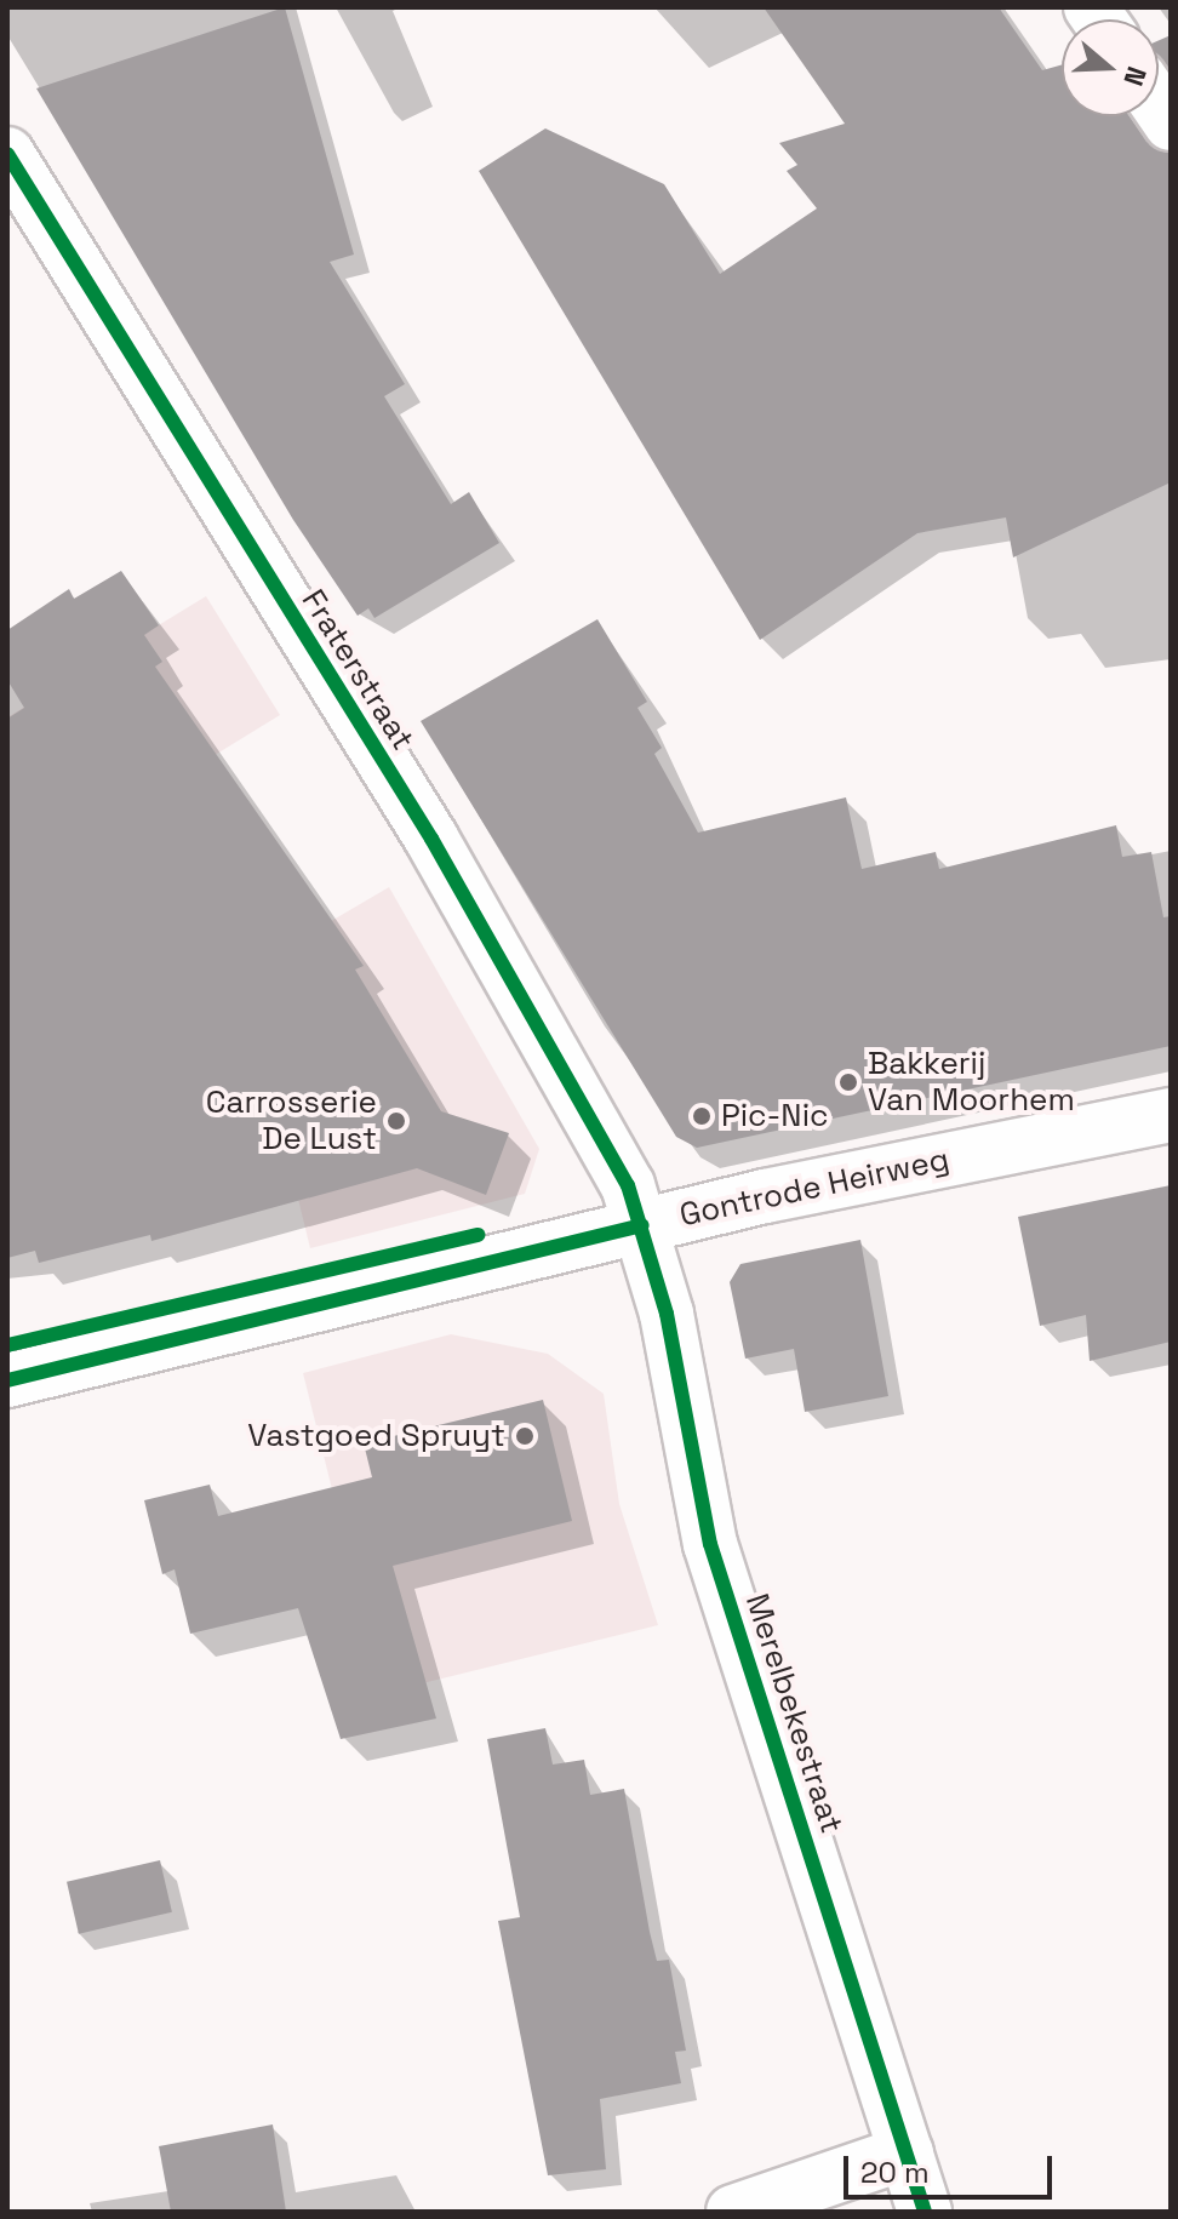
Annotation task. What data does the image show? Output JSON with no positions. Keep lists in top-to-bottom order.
{
  "streets": {
    "street": ["Fraterstraat", "Gontrode Heirweg", "Merelbekestraat"]
  },
  "crossings": [
    ["Fraterstraat", "Gontrode Heirweg"],
    ["Fraterstraat", "Merelbekestraat"],
    ["Gontrode Heirweg", "Merelbekestraat"]
  ],
  "places": [
    "Bakkerij Van Moorhem",
    "Pic-Nic",
    "Carrosserie De Lust",
    "Vastgoed Spruyt"
  ],
  "scale_bar": "20 m",
  "north": "right"
}
